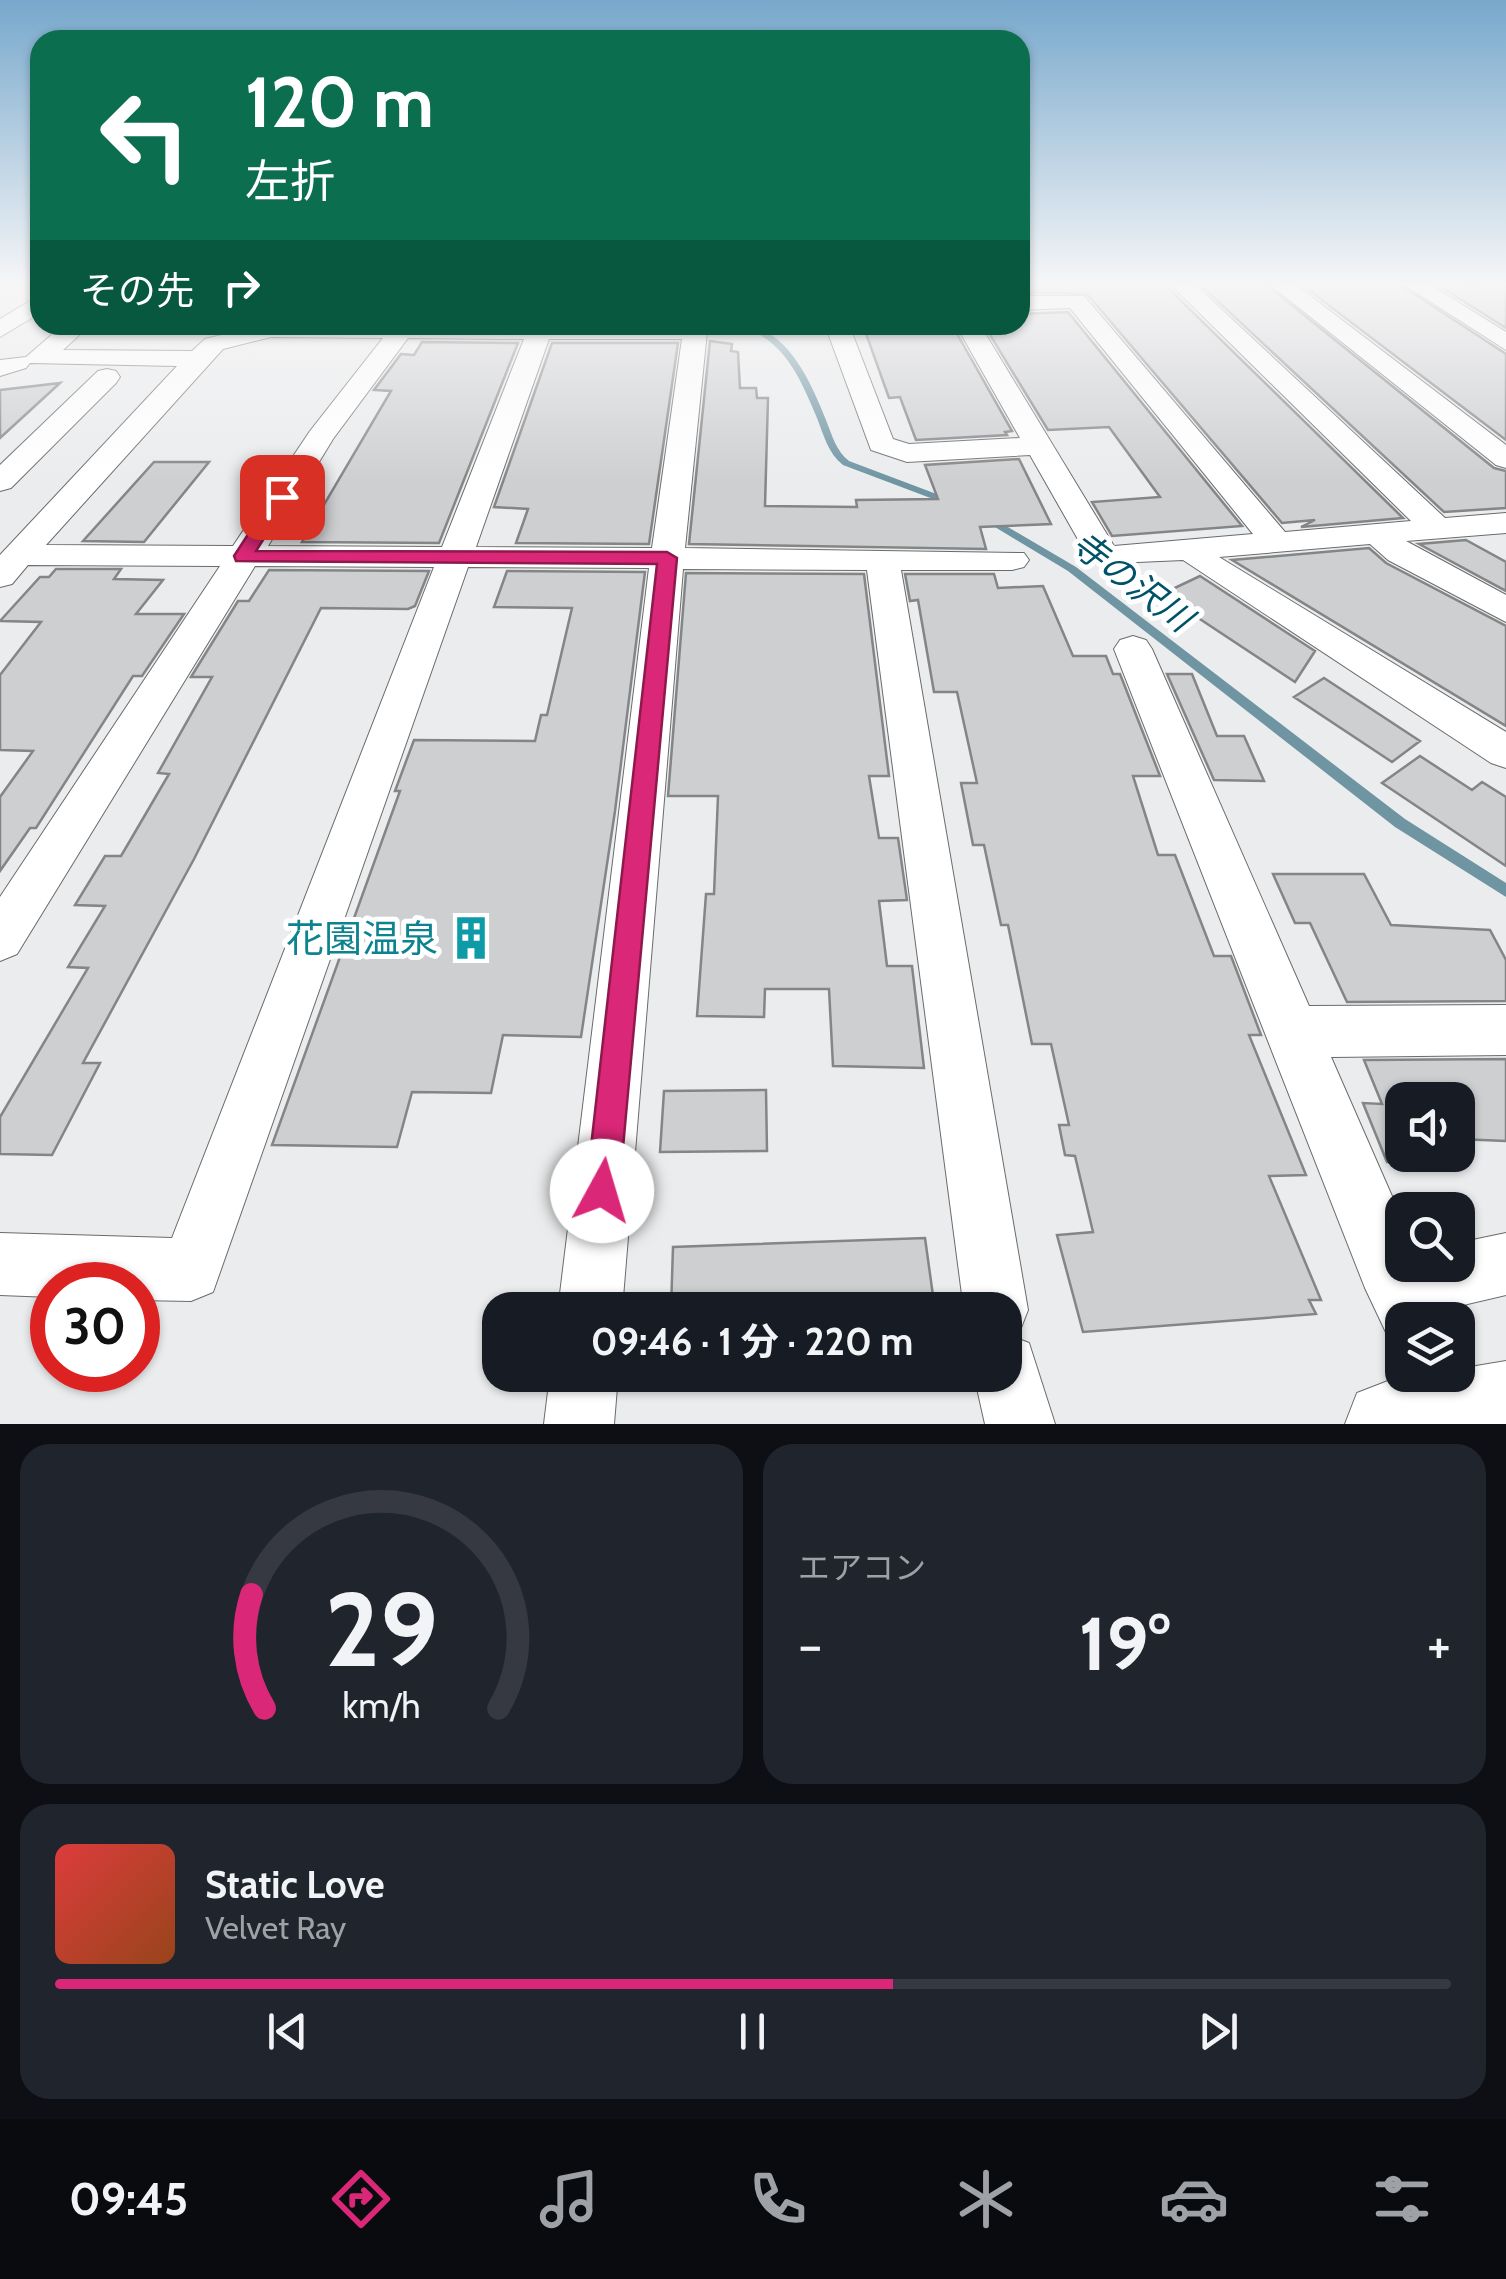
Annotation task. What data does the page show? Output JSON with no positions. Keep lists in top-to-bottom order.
{
  "water": ["寺の沢川"],
  "places": {
    "building": ["花園温泉"]
  },
  "page": {
    "turn": ["120 m", "左折"],
    "then": "その先",
    "limit": "30",
    "trip": "09:46 · 1 分 · 220 m",
    "tile": "エアコン",
    "heat": ["−", "19°", "+"],
    "song": ["Static Love", "Velvet Ray"],
    "tabs": "09:45",
    "gauge": ["29", "km/h"]
  }
}
